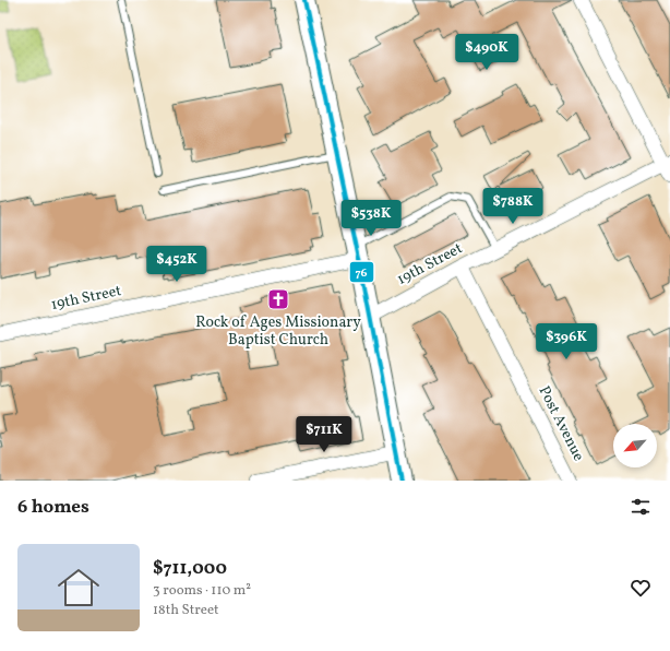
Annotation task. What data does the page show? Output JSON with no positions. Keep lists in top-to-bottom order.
{
  "streets": {
    "street": ["19th Street", "Post Avenue"]
  },
  "crossings": [
    ["19th Street", "Post Avenue"]
  ],
  "places": {
    "church": ["Rock of Ages Missionary Baptist Church"]
  },
  "lines": ["transit line 76"],
  "north": "bottom left",
  "page": {
    "price": [
      "$490K",
      "$788K",
      "$538K",
      "$452K",
      "$396K",
      "$711K"
    ],
    "heading": "6 homes",
    "list": [
      {
        "name": "$711,000",
        "note": "3 rooms · 110 m² · 18th Street"
      }
    ]
  }
}
